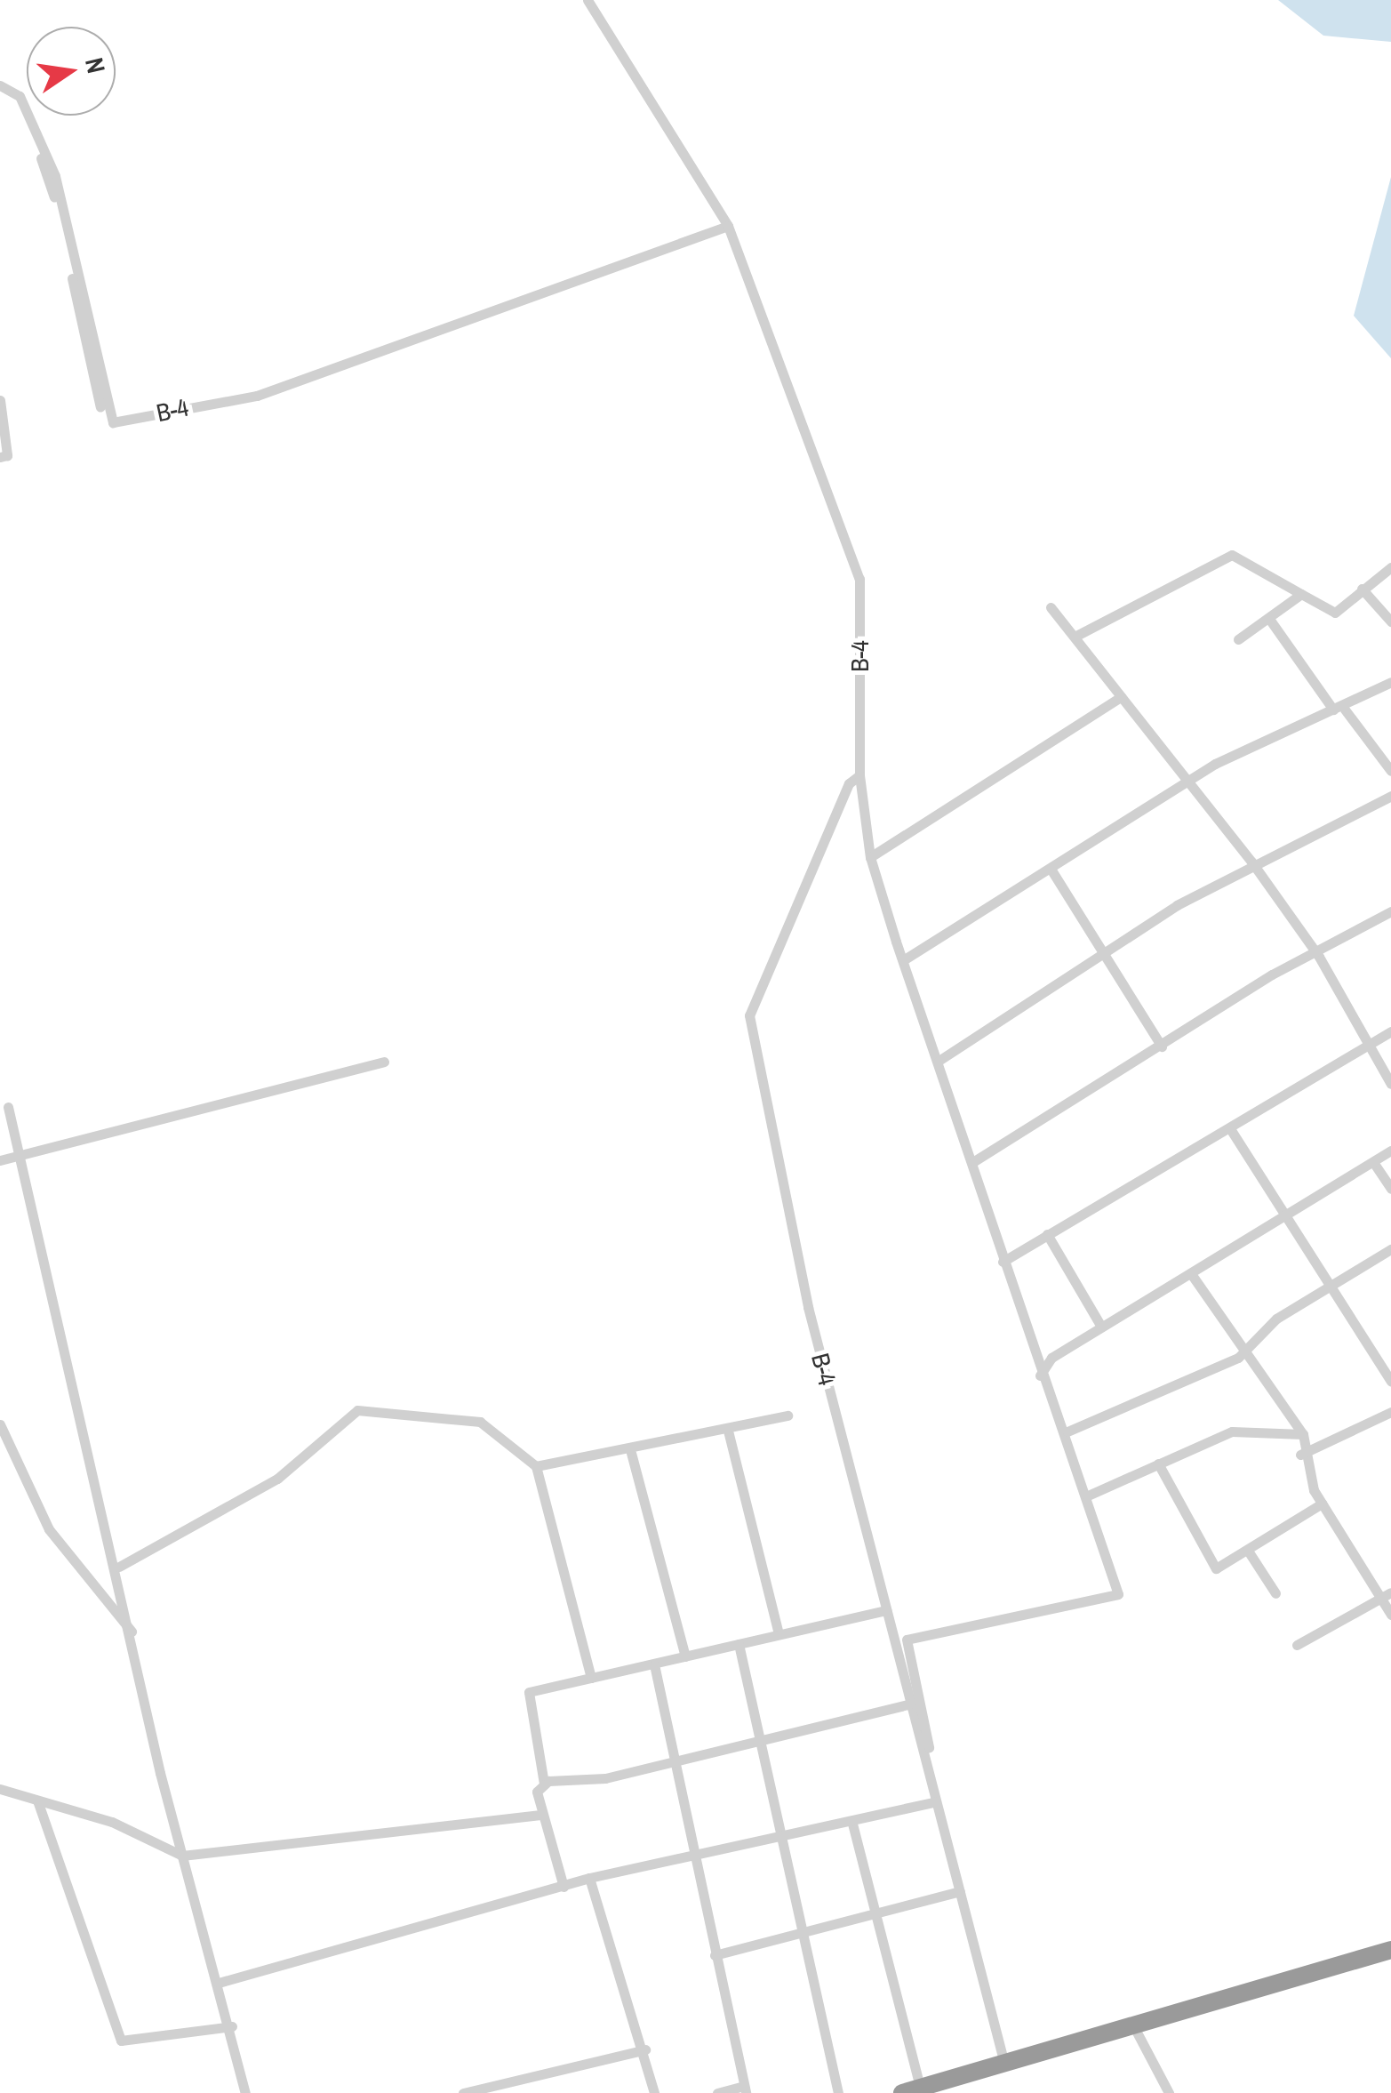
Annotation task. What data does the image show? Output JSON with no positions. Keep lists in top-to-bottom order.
{
  "streets": {
    "street": ["B-4"]
  },
  "north": "right"
}
